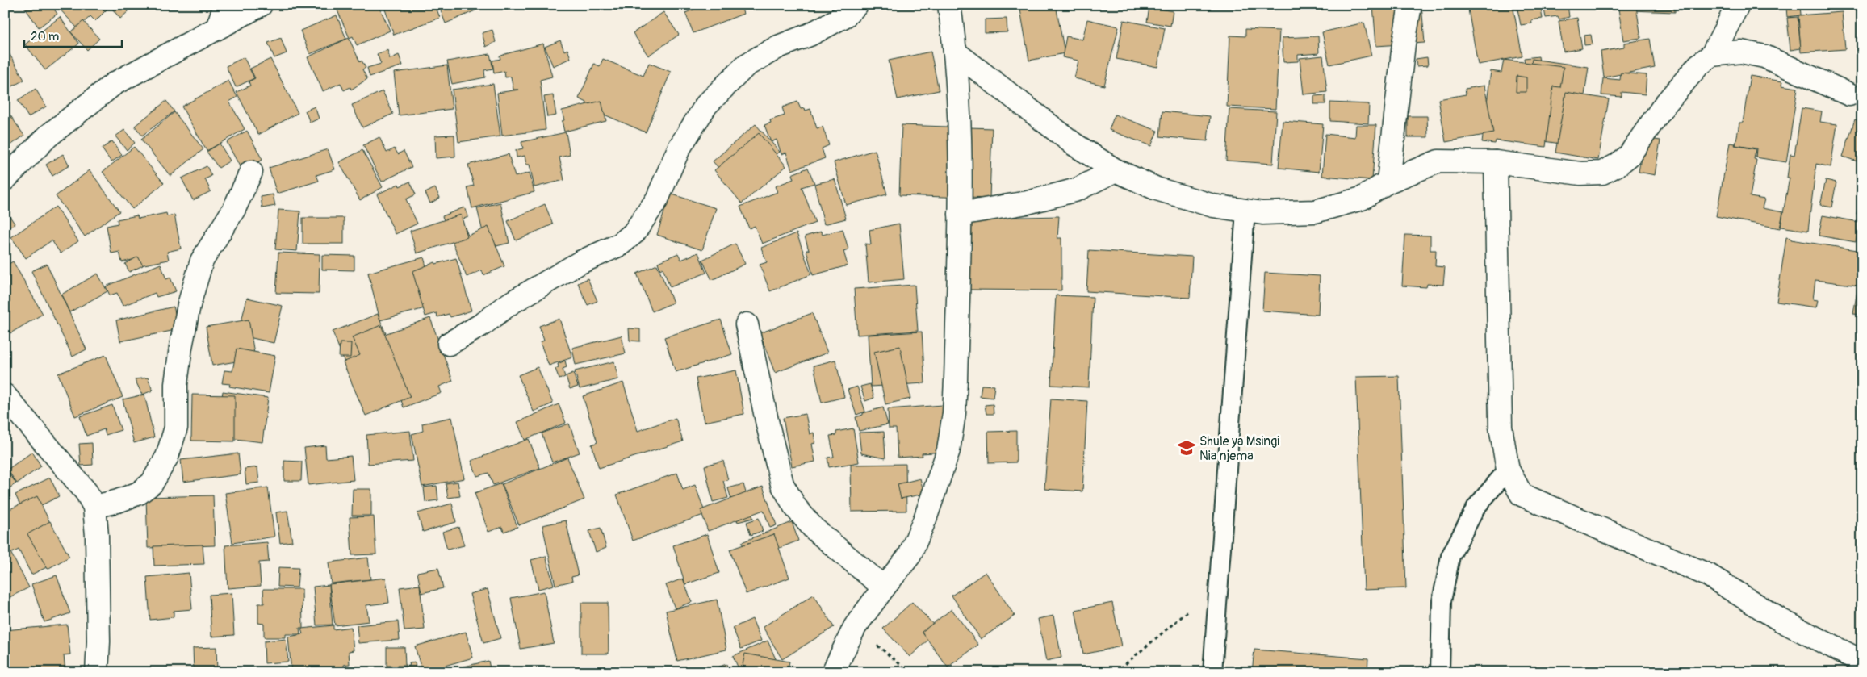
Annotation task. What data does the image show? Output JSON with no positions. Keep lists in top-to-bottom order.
{
  "places": {
    "school or university": ["Shule ya Msingi Nia njema"]
  },
  "scale_bar": "20 m"
}
